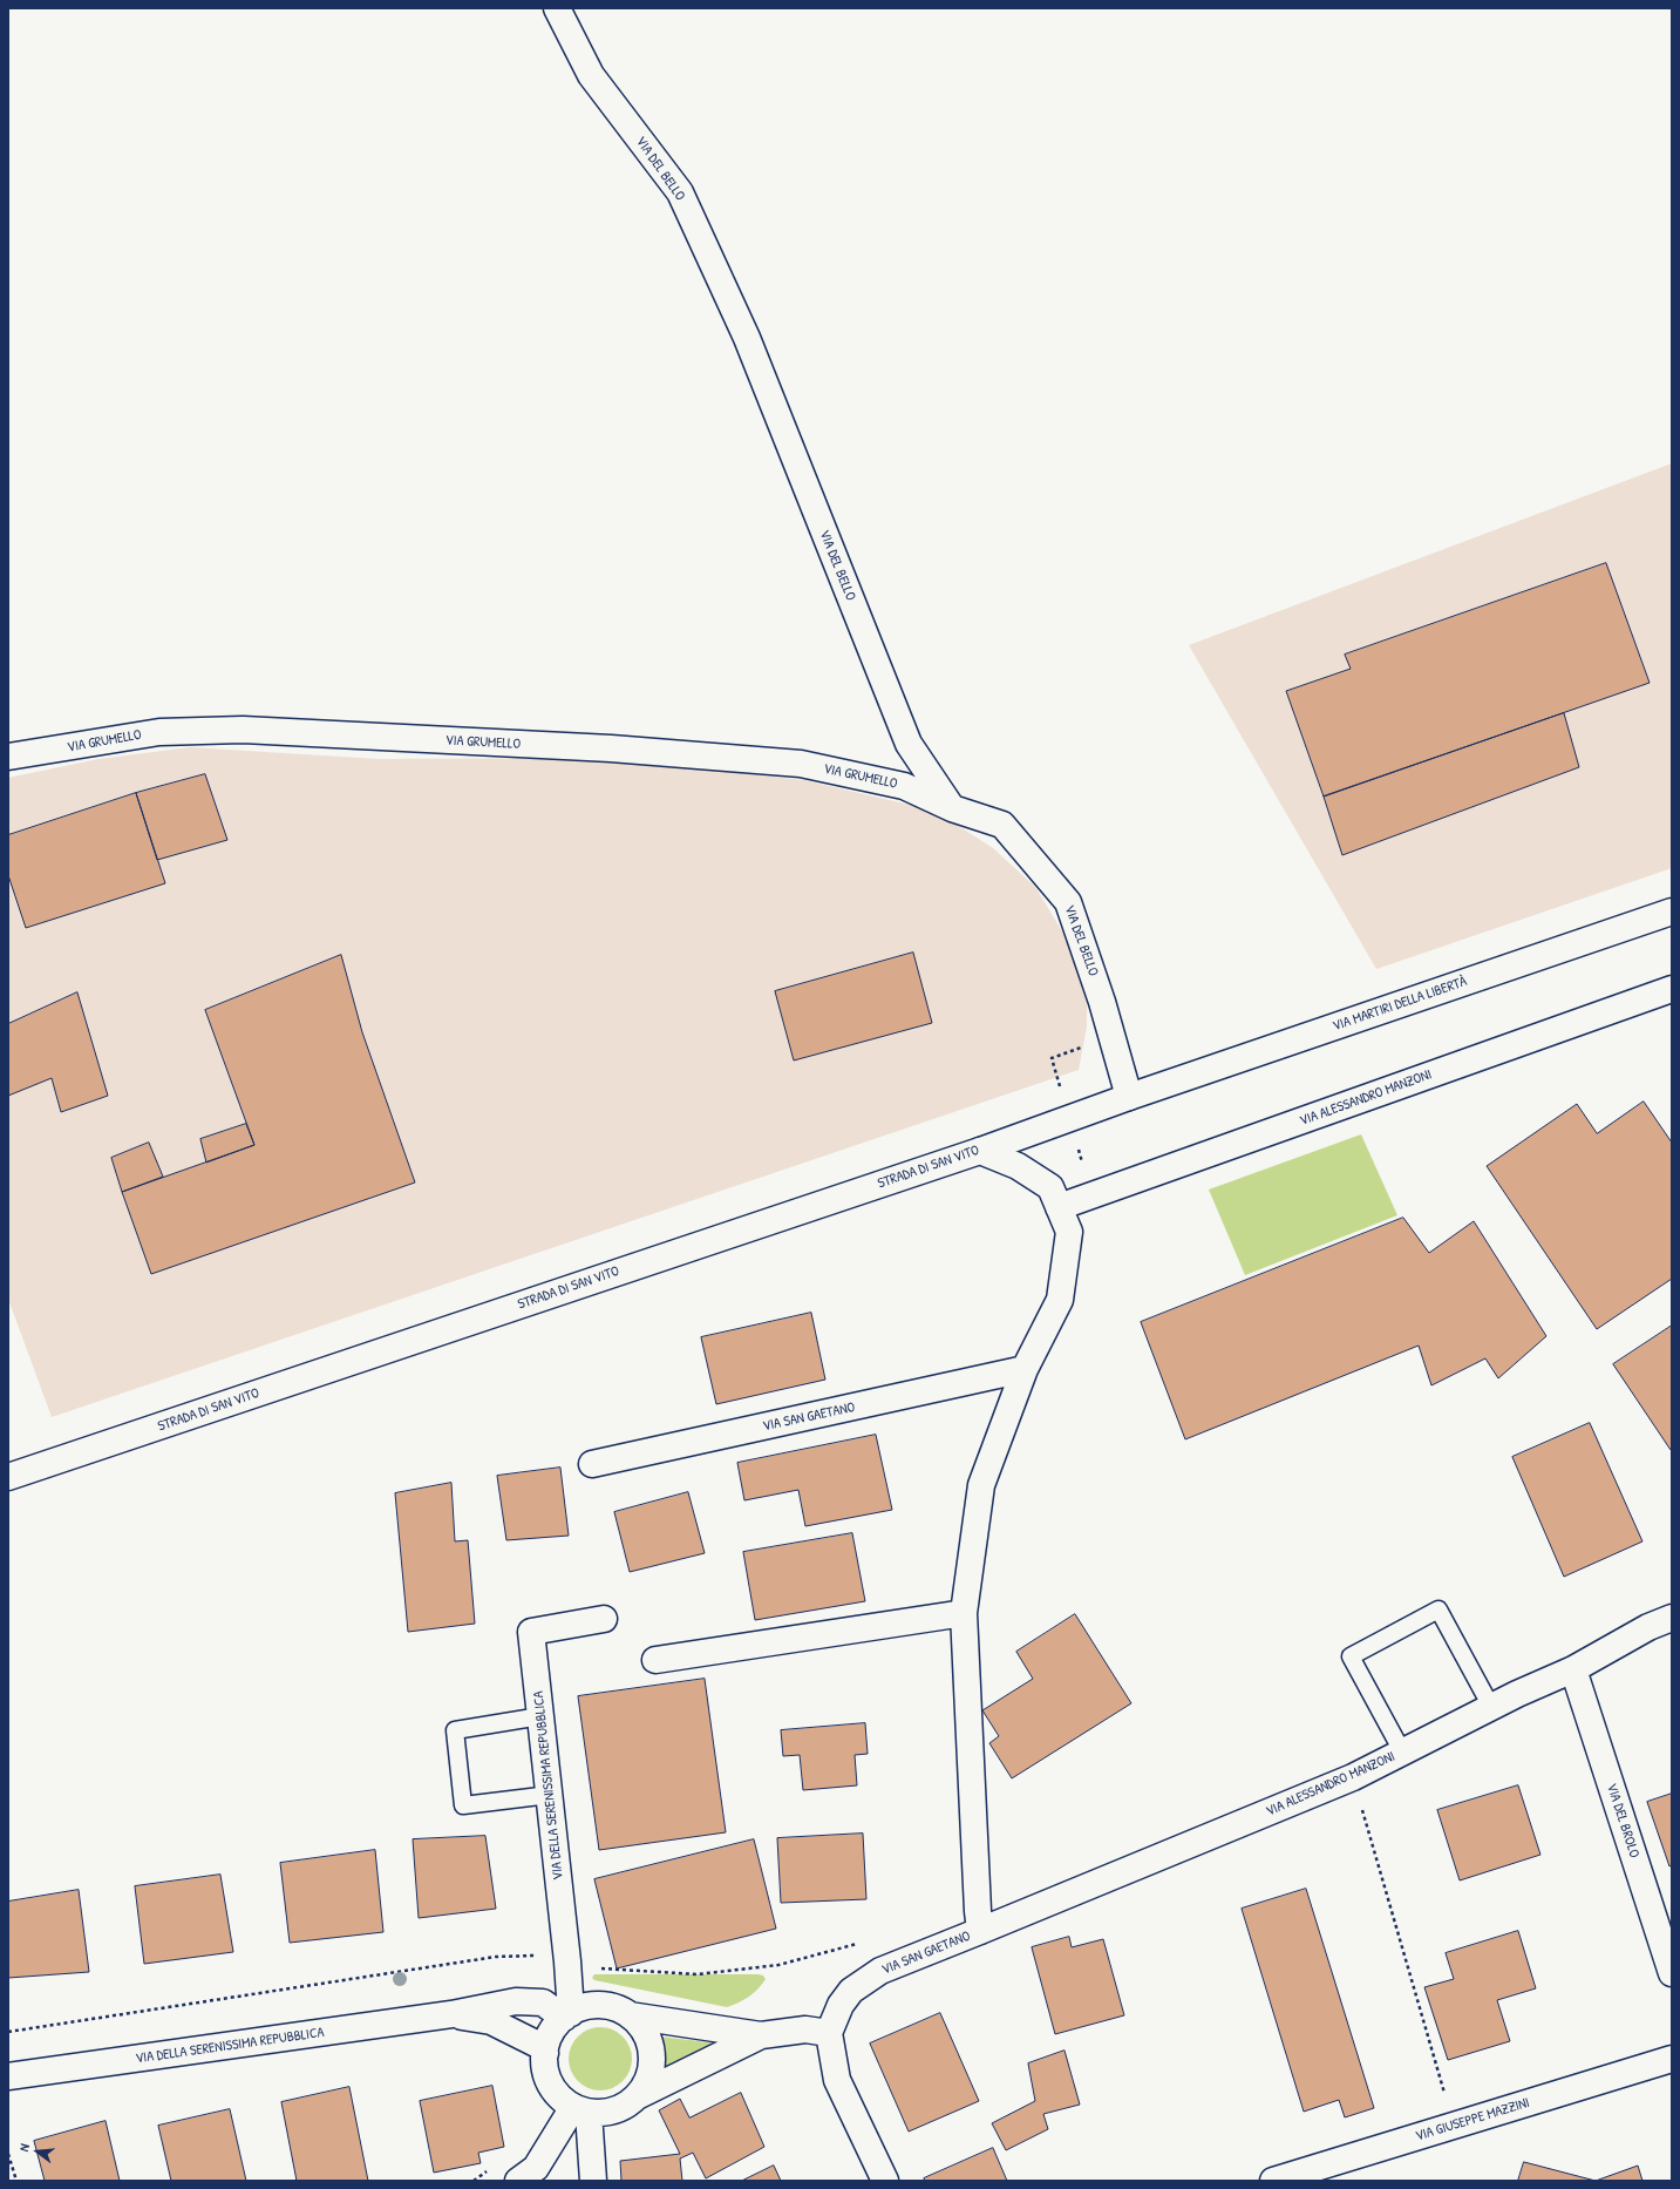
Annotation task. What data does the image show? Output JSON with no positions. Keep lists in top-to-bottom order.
{
  "streets": {
    "street": [
      "VIA DEL BELLO",
      "VIA GRUMELLO",
      "VIA MARTIRI DELLA LIBERTÀ",
      "VIA ALESSANDRO MANZONI",
      "STRADA DI SAN VITO",
      "VIA SAN GAETANO",
      "VIA DELLA SERENISSIMA REPUBBLICA",
      "VIA DEL BROLO",
      "VIA GIUSEPPE MAZZINI"
    ]
  },
  "crossings": [
    ["VIA DEL BELLO", "VIA GRUMELLO"],
    ["VIA DEL BELLO", "VIA MARTIRI DELLA LIBERTÀ"],
    ["VIA DEL BELLO", "STRADA DI SAN VITO"],
    ["VIA MARTIRI DELLA LIBERTÀ", "STRADA DI SAN VITO"],
    ["VIA ALESSANDRO MANZONI", "VIA SAN GAETANO"],
    ["VIA ALESSANDRO MANZONI", "VIA DEL BROLO"],
    ["STRADA DI SAN VITO", "VIA SAN GAETANO"]
  ],
  "north": "left"
}
